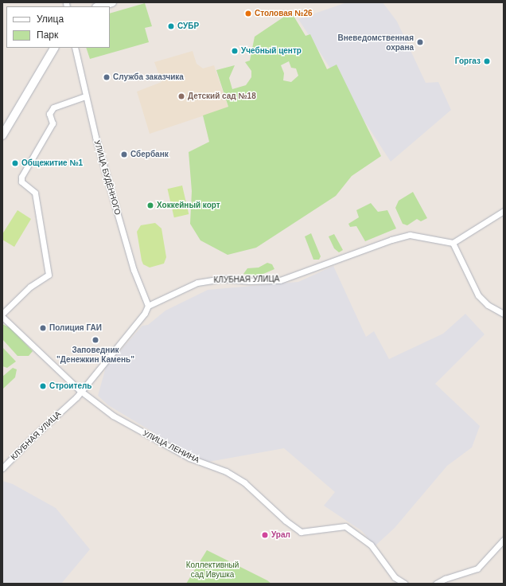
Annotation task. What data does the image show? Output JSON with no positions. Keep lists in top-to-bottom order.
{
  "streets": {
    "street": ["УЛИЦА БУДЁННОГО", "КЛУБНАЯ УЛИЦА", "УЛИЦА ЛЕНИНА"]
  },
  "crossings": [
    ["УЛИЦА БУДЁННОГО", "КЛУБНАЯ УЛИЦА"],
    ["КЛУБНАЯ УЛИЦА", "УЛИЦА ЛЕНИНА"]
  ],
  "parks": ["Коллективный сад Ивушка"],
  "places": [
    "Столовая №26",
    "СУБР",
    "Вневедомственная охрана",
    "Учебный центр",
    "Горгаз",
    "Служба заказчика",
    "Детский сад №18",
    "Сбербанк",
    "Общежитие №1",
    "Хоккейный корт",
    "Полиция ГАИ",
    "Заповедник \"Денежкин Камень\"",
    "Строитель",
    "Урал"
  ],
  "legend": ["Улица", "Парк"]
}
